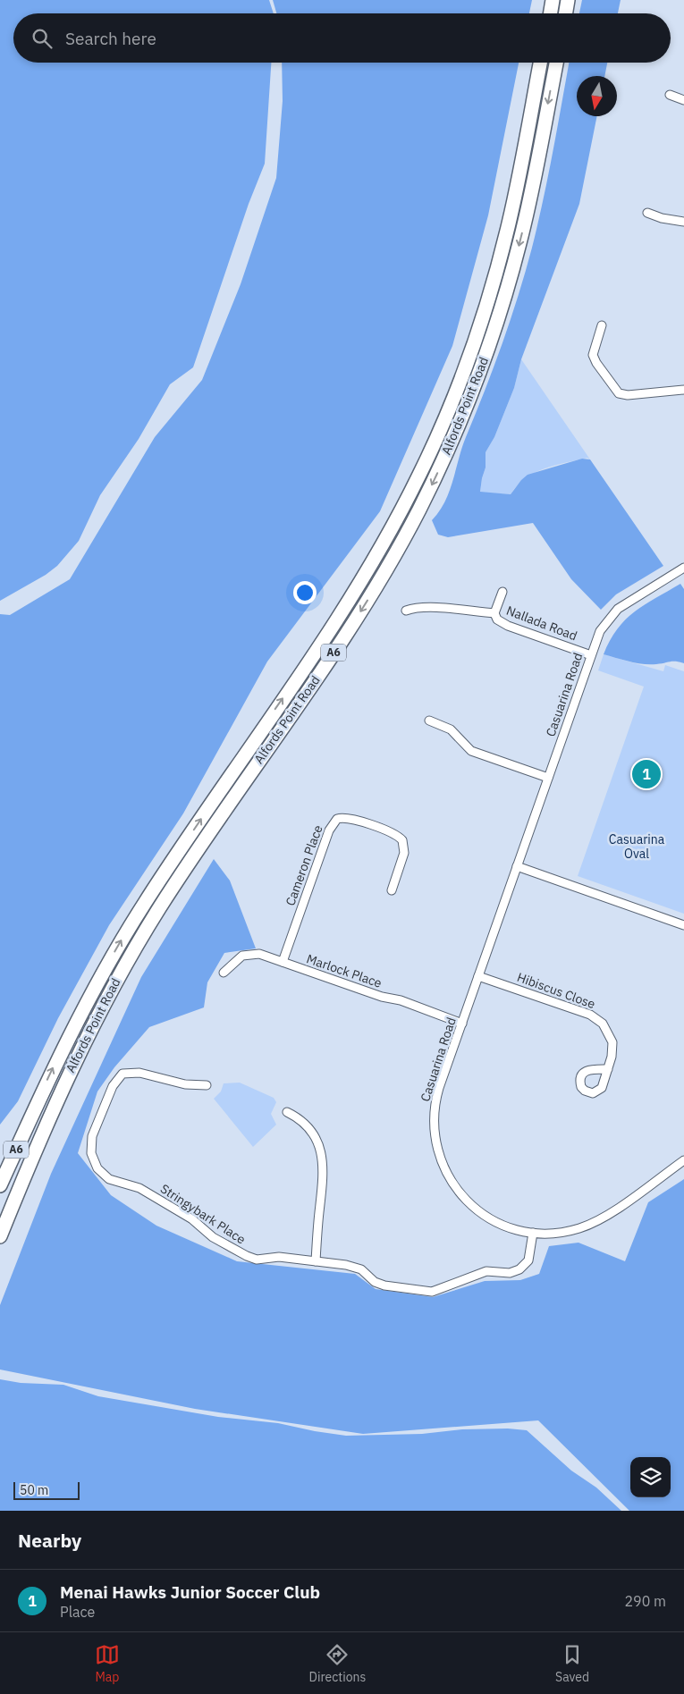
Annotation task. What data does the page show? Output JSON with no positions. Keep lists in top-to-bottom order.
{
  "streets": {
    "highway": ["Alfords Point Road", "A6"],
    "street": [
      "Nallada Road",
      "Casuarina Road",
      "Cameron Place",
      "Marlock Place",
      "Hibiscus Close",
      "Stringybark Place"
    ]
  },
  "crossings": [
    ["Nallada Road", "Casuarina Road"],
    ["Casuarina Road", "Marlock Place"],
    ["Casuarina Road", "Hibiscus Close"],
    ["Casuarina Road", "Stringybark Place"],
    ["Cameron Place", "Marlock Place"]
  ],
  "parks": ["Casuarina Oval"],
  "scale_bar": "50 m",
  "north": "bottom",
  "page": {
    "search": "Search here",
    "pins": "1",
    "scale": "50 m",
    "heading": "Nearby",
    "list": [
      {
        "mark": "1",
        "name": "Menai Hawks Junior Soccer Club",
        "note": "Place",
        "value": "290 m"
      }
    ],
    "nav": ["Map", "Directions", "Saved"]
  }
}
